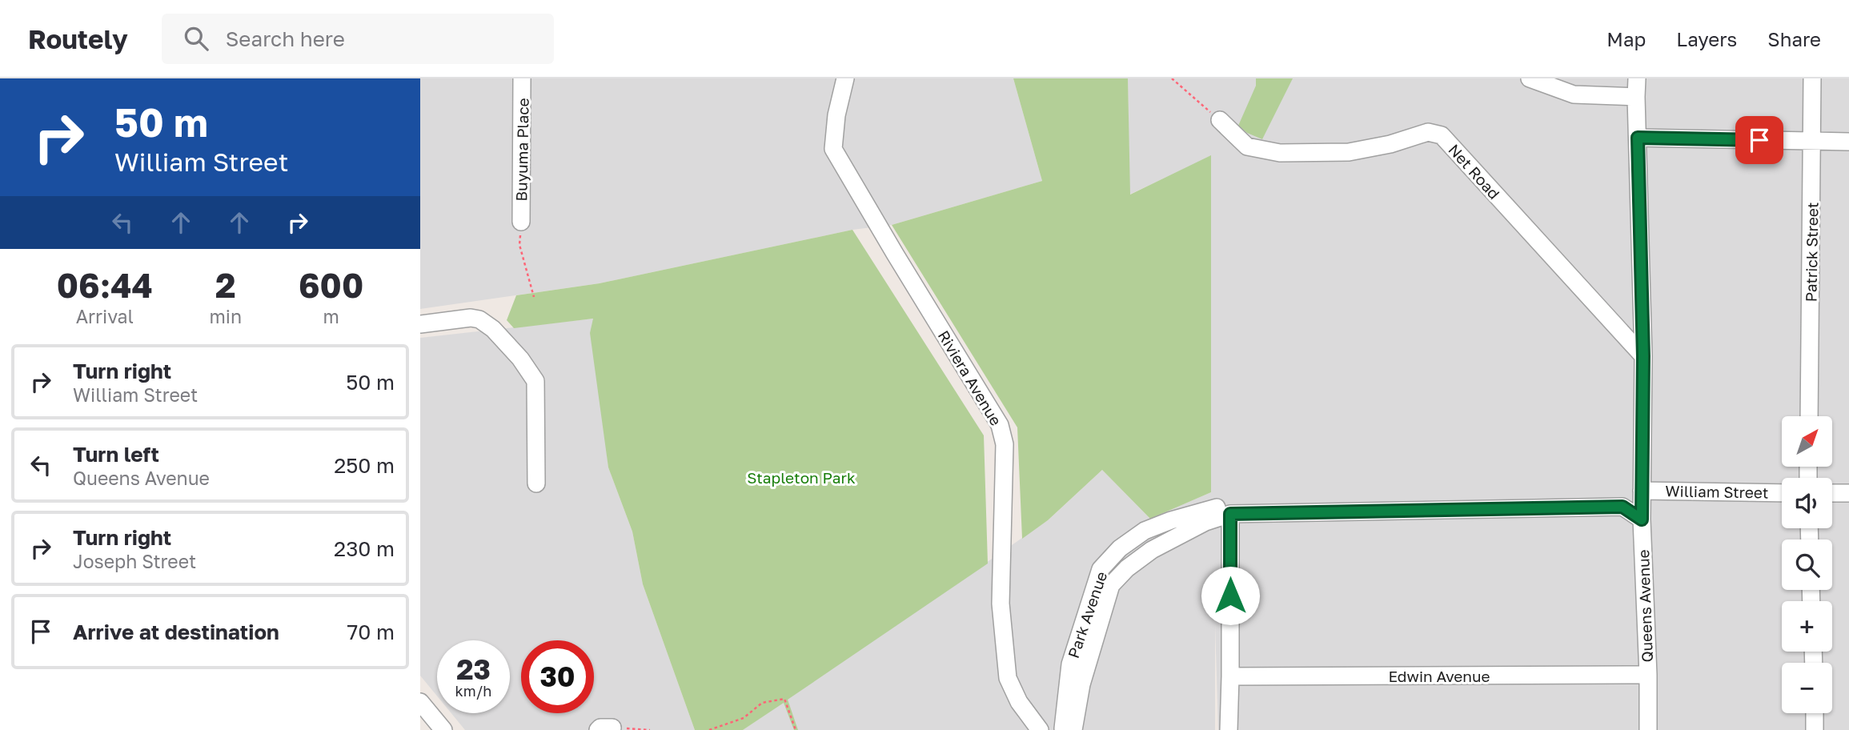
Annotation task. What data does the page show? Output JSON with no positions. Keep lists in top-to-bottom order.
{
  "streets": {
    "street": [
      "Buyuma Place",
      "Net Road",
      "Patrick Street",
      "Riviera Avenue",
      "William Street",
      "Queens Avenue",
      "Park Avenue",
      "Edwin Avenue"
    ]
  },
  "crossings": [
    ["Net Road", "Queens Avenue"],
    ["William Street", "Queens Avenue"],
    ["Queens Avenue", "Edwin Avenue"]
  ],
  "parks": ["Stapleton Park"],
  "north": "top right",
  "page": {
    "header": "Routely",
    "search": "Search here",
    "nav": ["Map", "Layers", "Share"],
    "turn": ["50 m", "William Street"],
    "eta": [
      "06:44",
      "Arrival",
      "2",
      "min",
      "600",
      "m"
    ],
    "list": [
      {
        "name": "Turn right",
        "note": "William Street",
        "value": "50 m"
      },
      {
        "name": "Turn left",
        "note": "Queens Avenue",
        "value": "250 m"
      },
      {
        "name": "Turn right",
        "note": "Joseph Street",
        "value": "230 m"
      },
      {
        "name": "Arrive at destination",
        "value": "70 m"
      }
    ],
    "map_buttons": ["+", "−"],
    "speed": "23 km/h",
    "limit": "30"
  }
}
